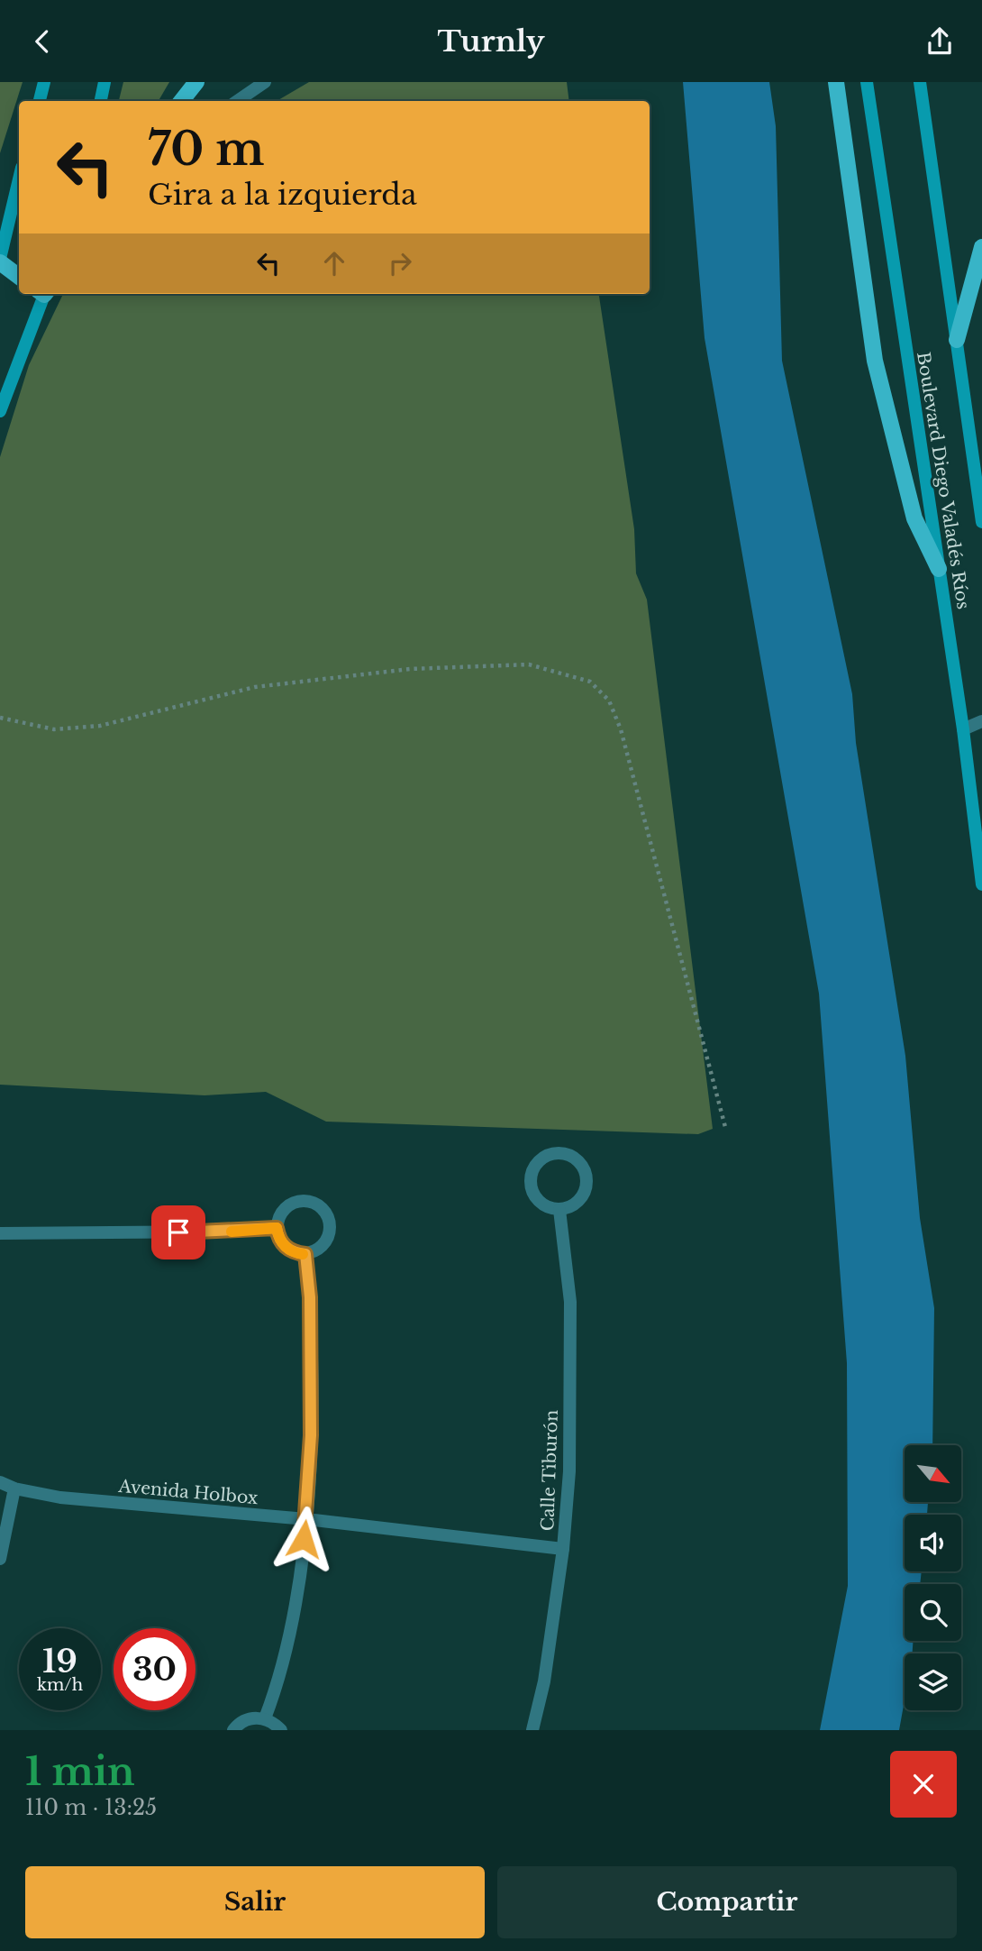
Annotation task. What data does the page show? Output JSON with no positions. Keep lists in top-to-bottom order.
{
  "streets": {
    "main road": ["Boulevard Diego Valadés Ríos"],
    "street": ["Calle Tiburón", "Avenida Holbox"]
  },
  "crossings": [
    ["Calle Tiburón", "Avenida Holbox"]
  ],
  "north": "bottom right",
  "page": {
    "header": "Turnly",
    "turn": ["70 m", "Gira a la izquierda"],
    "speed": "19 km/h",
    "limit": "30",
    "heading": ["1 min", "110 m · 13:25"],
    "buttons": ["Salir", "Compartir"]
  }
}
